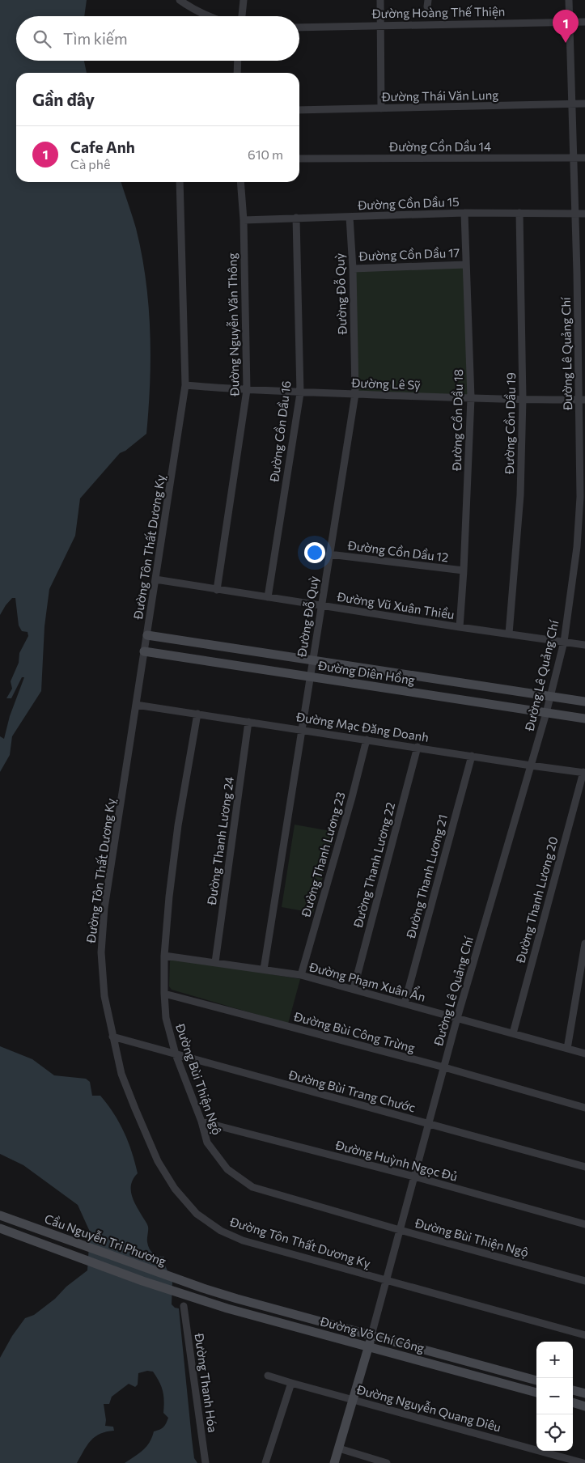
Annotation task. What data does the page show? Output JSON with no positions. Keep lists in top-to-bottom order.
{
  "streets": {
    "main road": ["Đường Diên Hồng", "Cầu Nguyễn Tri Phương", "Đường Võ Chí Công"],
    "street": [
      "Đường Hoàng Thế Thiện",
      "Đường Thái Văn Lung",
      "Đường Cồn Dầu 14",
      "Đường Cồn Dầu 15",
      "Đường Cồn Dầu 17",
      "Đường Đỗ Quỳ",
      "Đường Nguyễn Văn Thông",
      "Đường Lê Quảng Chí",
      "Đường Lê Sỹ",
      "Đường Cồn Dầu 18",
      "Đường Cồn Dầu 19",
      "Đường Cồn Dầu 16",
      "Đường Tôn Thất Dương Kỵ",
      "Đường Cồn Dầu 12",
      "Đường Vũ Xuân Thiều",
      "Đường Mạc Đăng Doanh",
      "Đường Thanh Lương 24",
      "Đường Thanh Lương 23",
      "Đường Thanh Lương 22",
      "Đường Thanh Lương 21",
      "Đường Thanh Lương 20",
      "Đường Phạm Xuân Ẩn",
      "Đường Bùi Công Trừng",
      "Đường Bùi Thiện Ngộ",
      "Đường Bùi Trang Chước",
      "Đường Huỳnh Ngọc Đủ",
      "Đường Thanh Hóa",
      "Đường Nguyễn Quang Diêu"
    ]
  },
  "crossings": [
    ["Đường Hoàng Thế Thiện", "Đường Lê Quảng Chí"],
    ["Đường Thái Văn Lung", "Đường Lê Quảng Chí"],
    ["Đường Cồn Dầu 14", "Đường Lê Quảng Chí"],
    ["Đường Cồn Dầu 15", "Đường Đỗ Quỳ"],
    ["Đường Cồn Dầu 15", "Đường Nguyễn Văn Thông"],
    ["Đường Cồn Dầu 15", "Đường Lê Quảng Chí"],
    ["Đường Cồn Dầu 15", "Đường Cồn Dầu 18"],
    ["Đường Cồn Dầu 15", "Đường Cồn Dầu 19"],
    ["Đường Cồn Dầu 15", "Đường Cồn Dầu 16"],
    ["Đường Cồn Dầu 17", "Đường Đỗ Quỳ"],
    ["Đường Cồn Dầu 17", "Đường Cồn Dầu 18"],
    ["Đường Đỗ Quỳ", "Đường Lê Sỹ"],
    ["Đường Đỗ Quỳ", "Đường Cồn Dầu 12"],
    ["Đường Đỗ Quỳ", "Đường Vũ Xuân Thiều"],
    ["Đường Đỗ Quỳ", "Đường Diên Hồng"],
    ["Đường Đỗ Quỳ", "Đường Mạc Đăng Doanh"],
    ["Đường Đỗ Quỳ", "Đường Phạm Xuân Ẩn"],
    ["Đường Nguyễn Văn Thông", "Đường Lê Sỹ"],
    ["Đường Nguyễn Văn Thông", "Đường Vũ Xuân Thiều"],
    ["Đường Lê Quảng Chí", "Đường Lê Sỹ"],
    ["Đường Lê Quảng Chí", "Đường Tôn Thất Dương Kỵ"],
    ["Đường Lê Quảng Chí", "Đường Vũ Xuân Thiều"],
    ["Đường Lê Quảng Chí", "Đường Diên Hồng"],
    ["Đường Lê Quảng Chí", "Đường Mạc Đăng Doanh"],
    ["Đường Lê Quảng Chí", "Đường Phạm Xuân Ẩn"],
    ["Đường Lê Quảng Chí", "Đường Bùi Công Trừng"],
    ["Đường Lê Quảng Chí", "Đường Bùi Thiện Ngộ"],
    ["Đường Lê Quảng Chí", "Đường Bùi Trang Chước"],
    ["Đường Lê Quảng Chí", "Đường Huỳnh Ngọc Đủ"],
    ["Đường Lê Quảng Chí", "Đường Võ Chí Công"],
    ["Đường Lê Sỹ", "Đường Cồn Dầu 18"],
    ["Đường Lê Sỹ", "Đường Cồn Dầu 19"],
    ["Đường Lê Sỹ", "Đường Cồn Dầu 16"],
    ["Đường Lê Sỹ", "Đường Tôn Thất Dương Kỵ"],
    ["Đường Cồn Dầu 18", "Đường Cồn Dầu 12"],
    ["Đường Cồn Dầu 18", "Đường Vũ Xuân Thiều"],
    ["Đường Cồn Dầu 19", "Đường Vũ Xuân Thiều"],
    ["Đường Cồn Dầu 16", "Đường Vũ Xuân Thiều"],
    ["Đường Tôn Thất Dương Kỵ", "Đường Vũ Xuân Thiều"],
    ["Đường Tôn Thất Dương Kỵ", "Đường Diên Hồng"],
    ["Đường Tôn Thất Dương Kỵ", "Đường Mạc Đăng Doanh"],
    ["Đường Tôn Thất Dương Kỵ", "Đường Bùi Trang Chước"],
    ["Đường Mạc Đăng Doanh", "Đường Thanh Lương 24"],
    ["Đường Mạc Đăng Doanh", "Đường Thanh Lương 23"],
    ["Đường Mạc Đăng Doanh", "Đường Thanh Lương 22"],
    ["Đường Mạc Đăng Doanh", "Đường Thanh Lương 21"],
    ["Đường Mạc Đăng Doanh", "Đường Thanh Lương 20"],
    ["Đường Mạc Đăng Doanh", "Đường Bùi Thiện Ngộ"],
    ["Đường Thanh Lương 24", "Đường Phạm Xuân Ẩn"],
    ["Đường Thanh Lương 23", "Đường Phạm Xuân Ẩn"],
    ["Đường Thanh Lương 22", "Đường Phạm Xuân Ẩn"],
    ["Đường Thanh Lương 21", "Đường Phạm Xuân Ẩn"],
    ["Đường Thanh Lương 20", "Đường Phạm Xuân Ẩn"],
    ["Đường Phạm Xuân Ẩn", "Đường Bùi Thiện Ngộ"],
    ["Đường Bùi Công Trừng", "Đường Bùi Thiện Ngộ"],
    ["Đường Bùi Thiện Ngộ", "Đường Bùi Trang Chước"],
    ["Đường Bùi Thiện Ngộ", "Đường Huỳnh Ngọc Đủ"],
    ["Cầu Nguyễn Tri Phương", "Đường Võ Chí Công"]
  ],
  "page": {
    "pins": "1",
    "search": "Tìm kiếm",
    "heading": "Gần đây",
    "list": [
      {
        "mark": "1",
        "name": "Cafe Anh",
        "note": "Cà phê",
        "value": "610 m"
      }
    ],
    "map_buttons": ["+", "−"]
  }
}
